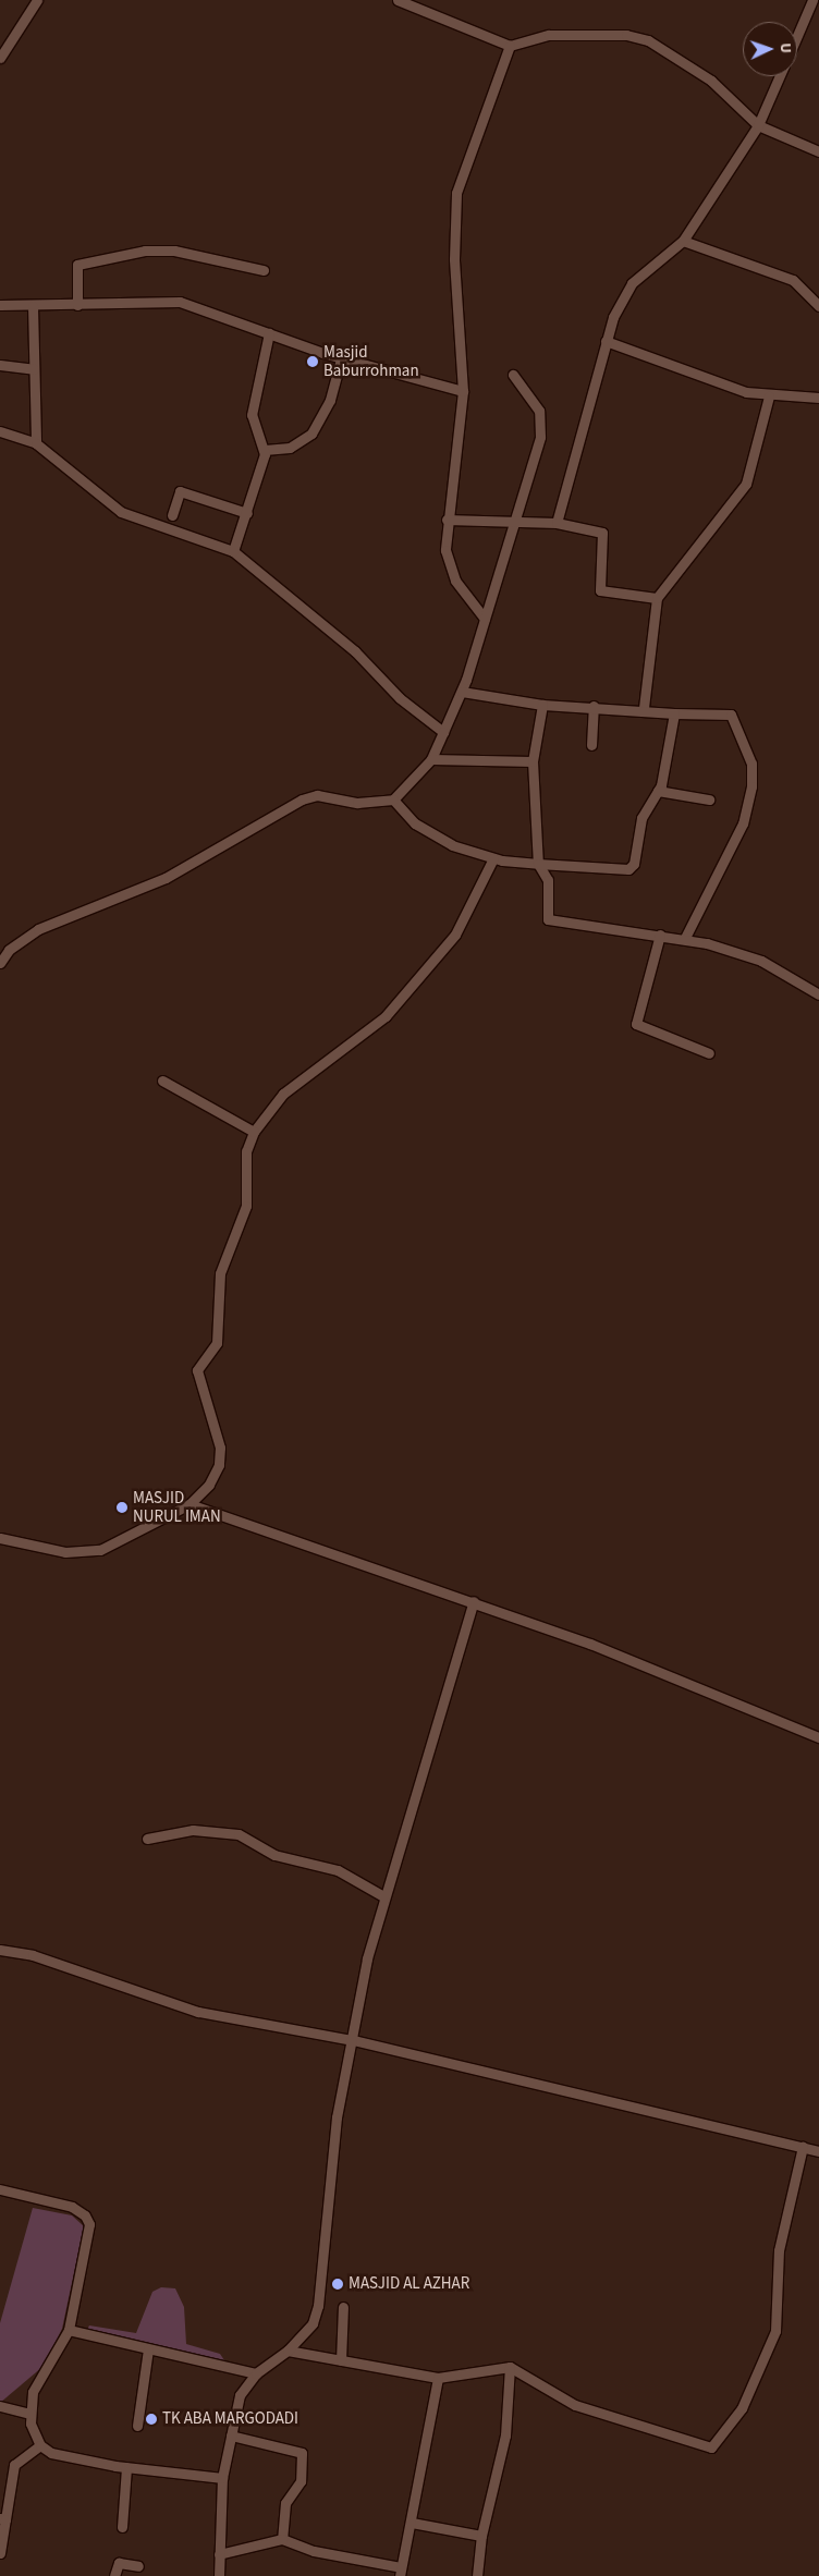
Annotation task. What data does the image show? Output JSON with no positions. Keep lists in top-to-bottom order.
{
  "places": [
    "Masjid Baburrohman",
    "MASJID NURUL IMAN",
    "MASJID AL AZHAR",
    "TK ABA MARGODADI"
  ],
  "north": "right"
}
